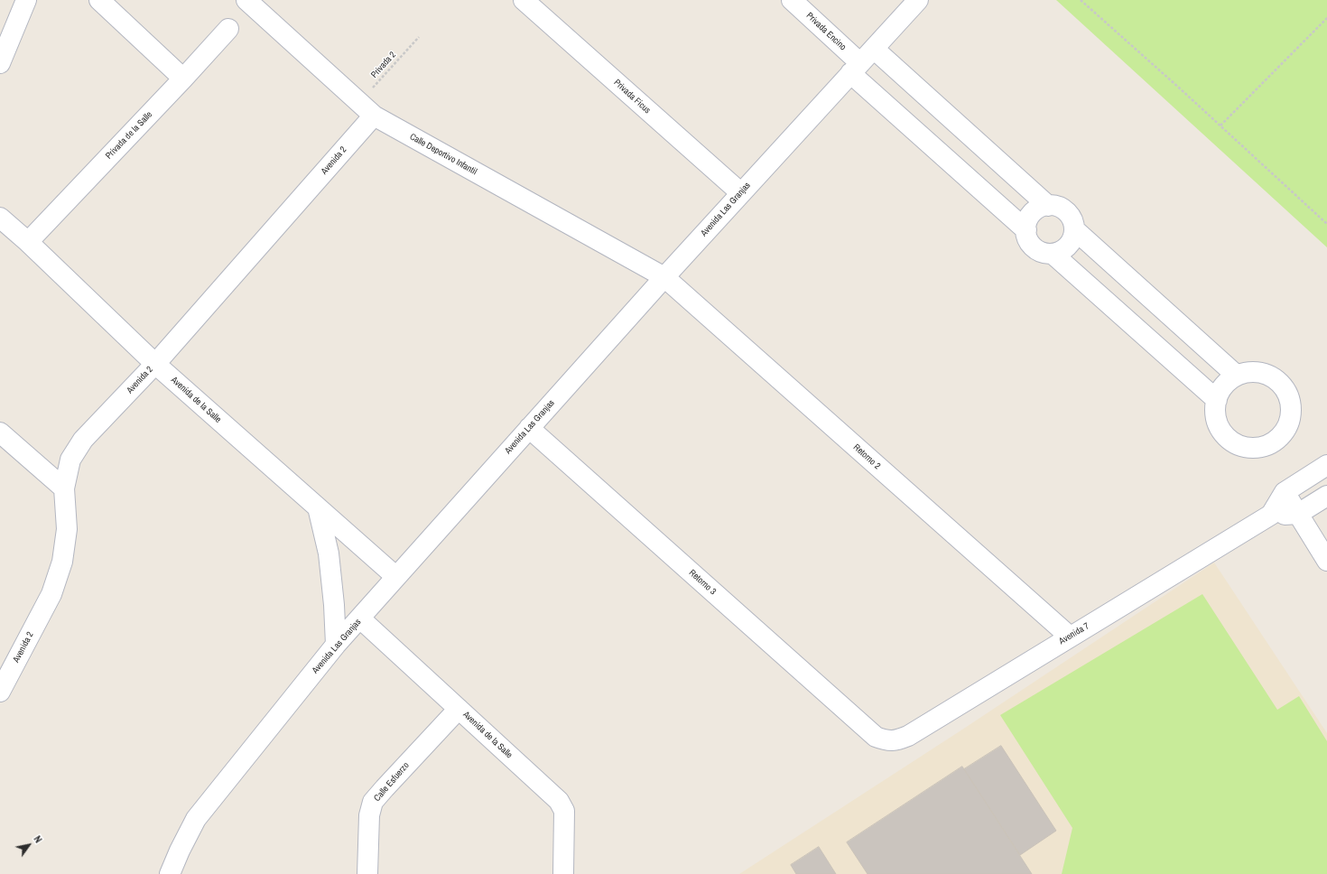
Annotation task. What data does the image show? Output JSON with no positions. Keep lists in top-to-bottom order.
{
  "streets": {
    "street": [
      "Privada Encino",
      "Privada Ficus",
      "Privada de la Salle",
      "Calle Deportivo Infantil",
      "Avenida 2",
      "Avenida Las Granjas",
      "Avenida de la Salle",
      "Retorno 2",
      "Retorno 3",
      "Avenida 7",
      "Calle Esfuerzo"
    ],
    "path": ["Privada 2"]
  },
  "crossings": [
    ["Privada Encino", "Avenida Las Granjas"],
    ["Privada 2", "Calle Deportivo Infantil"],
    ["Privada Ficus", "Avenida Las Granjas"],
    ["Privada de la Salle", "Avenida de la Salle"],
    ["Calle Deportivo Infantil", "Avenida 2"],
    ["Calle Deportivo Infantil", "Avenida Las Granjas"],
    ["Calle Deportivo Infantil", "Retorno 2"],
    ["Avenida 2", "Avenida de la Salle"],
    ["Avenida Las Granjas", "Avenida de la Salle"],
    ["Avenida Las Granjas", "Retorno 2"],
    ["Avenida Las Granjas", "Retorno 3"],
    ["Avenida de la Salle", "Calle Esfuerzo"],
    ["Retorno 2", "Avenida 7"],
    ["Retorno 3", "Avenida 7"]
  ],
  "north": "top right"
}
